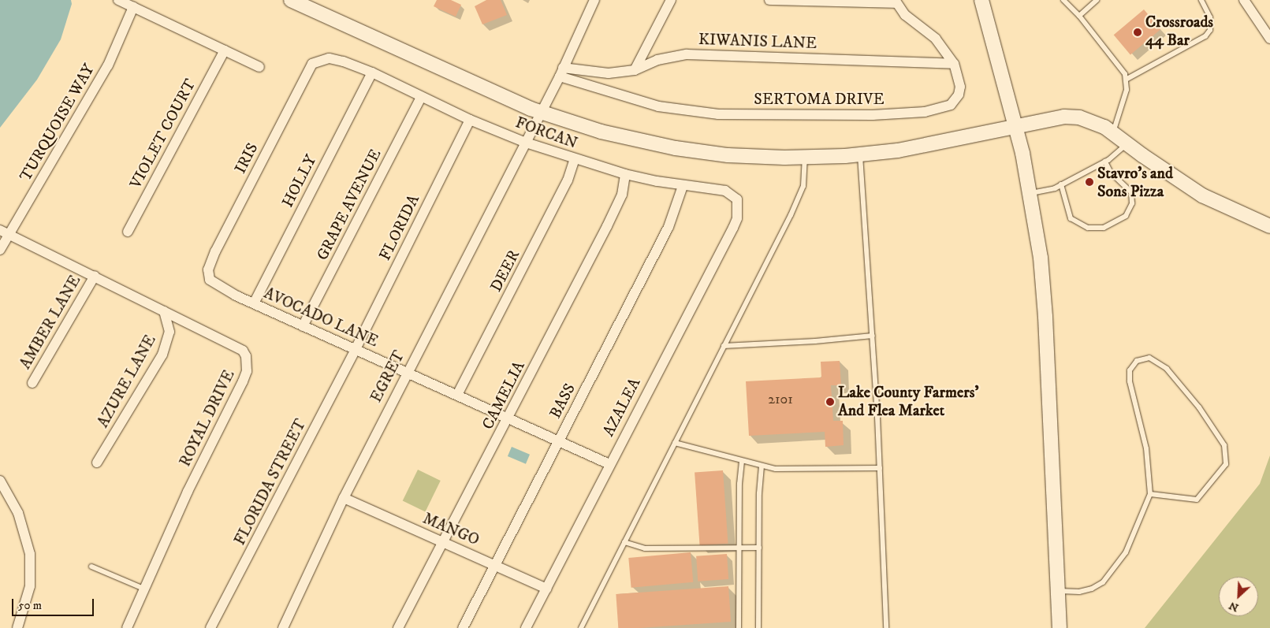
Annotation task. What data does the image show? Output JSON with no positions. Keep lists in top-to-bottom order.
{
  "streets": {
    "street": [
      "KIWANIS LANE",
      "SERTOMA DRIVE",
      "TURQUOISE WAY",
      "FORCAN",
      "VIOLET COURT",
      "IRIS",
      "HOLLY",
      "GRAPE AVENUE",
      "FLORIDA",
      "DEER",
      "AVOCADO LANE",
      "AMBER LANE",
      "EGRET",
      "AZURE LANE",
      "CAMELIA",
      "BASS",
      "AZALEA",
      "ROYAL DRIVE",
      "FLORIDA STREET",
      "MANGO"
    ]
  },
  "crossings": [
    ["KIWANIS LANE", "SERTOMA DRIVE"],
    ["KIWANIS LANE", "EGRET"],
    ["SERTOMA DRIVE", "EGRET"],
    ["TURQUOISE WAY", "ROYAL DRIVE"],
    ["FORCAN", "IRIS"],
    ["FORCAN", "HOLLY"],
    ["FORCAN", "GRAPE AVENUE"],
    ["FORCAN", "FLORIDA"],
    ["FORCAN", "DEER"],
    ["FORCAN", "EGRET"],
    ["FORCAN", "CAMELIA"],
    ["FORCAN", "BASS"],
    ["FORCAN", "AZALEA"],
    ["IRIS", "AVOCADO LANE"],
    ["HOLLY", "AVOCADO LANE"],
    ["GRAPE AVENUE", "AVOCADO LANE"],
    ["FLORIDA", "AVOCADO LANE"],
    ["FLORIDA", "FLORIDA STREET"],
    ["DEER", "AVOCADO LANE"],
    ["AVOCADO LANE", "EGRET"],
    ["AVOCADO LANE", "CAMELIA"],
    ["AVOCADO LANE", "BASS"],
    ["AVOCADO LANE", "AZALEA"],
    ["AVOCADO LANE", "FLORIDA STREET"],
    ["AMBER LANE", "ROYAL DRIVE"],
    ["EGRET", "MANGO"],
    ["AZURE LANE", "ROYAL DRIVE"],
    ["CAMELIA", "MANGO"],
    ["BASS", "MANGO"],
    ["AZALEA", "MANGO"]
  ],
  "places": ["Crossroads 44 Bar", "Stavro's and Sons Pizza", "Lake County Farmers' And Flea Market"],
  "house_numbers": ["2101"],
  "scale_bar": "50 m",
  "north": "bottom left"
}
